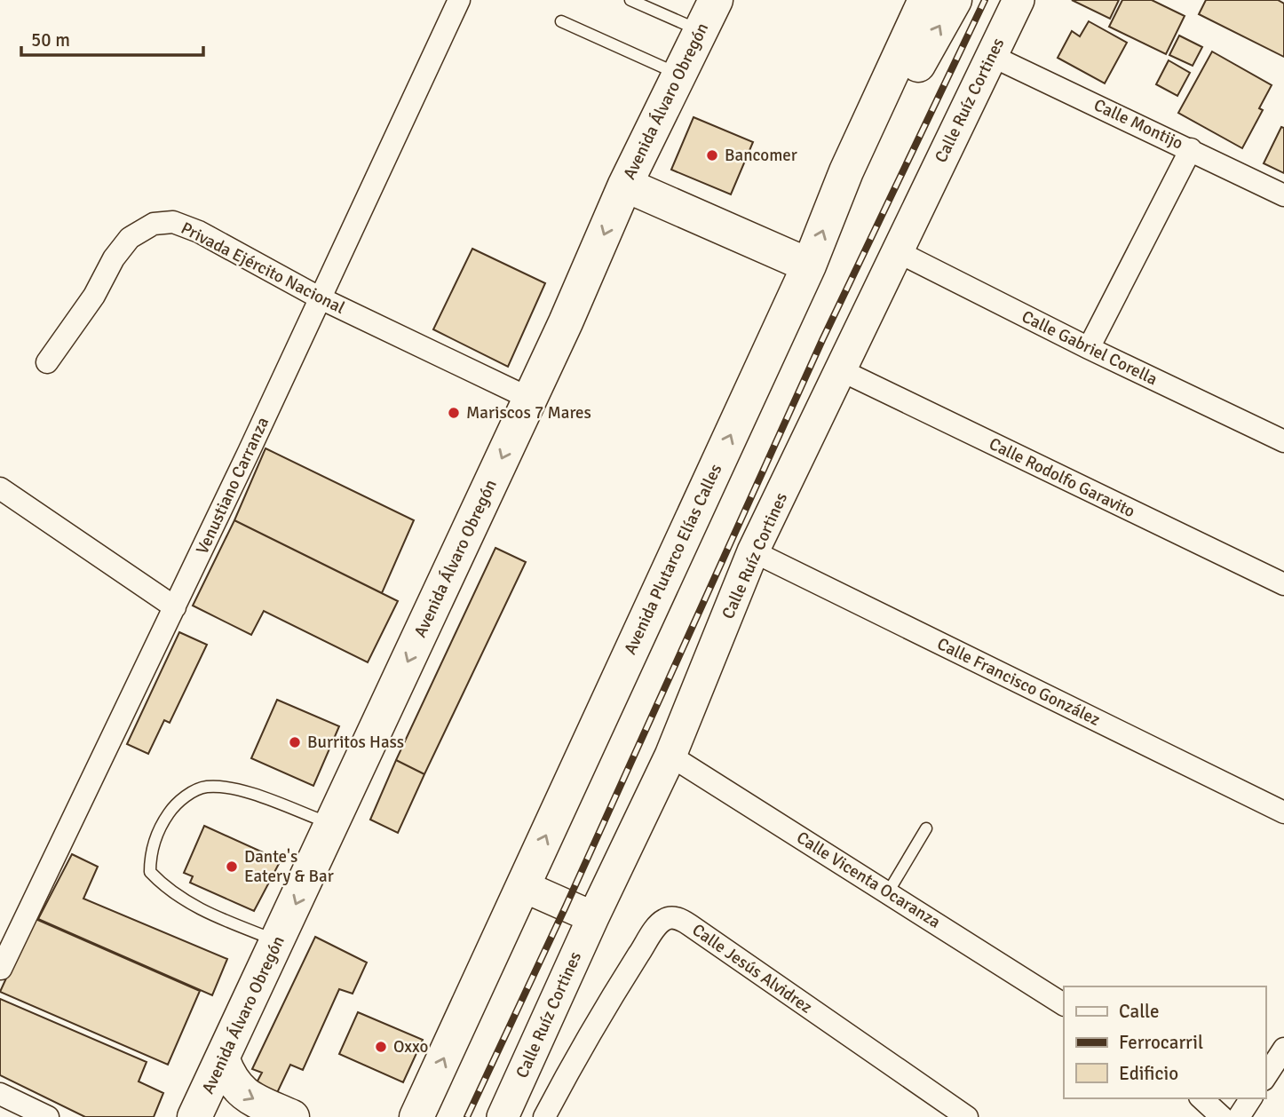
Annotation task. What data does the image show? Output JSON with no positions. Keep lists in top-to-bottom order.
{
  "streets": {
    "highway": ["Avenida Álvaro Obregón", "Avenida Plutarco Elías Calles"],
    "street": [
      "Calle Ruíz Cortines",
      "Calle Montijo",
      "Privada Ejército Nacional",
      "Calle Gabriel Corella",
      "Calle Rodolfo Garavito",
      "Venustiano Carranza",
      "Calle Francisco González",
      "Calle Vicenta Ocaranza",
      "Calle Jesús Alvidrez"
    ]
  },
  "crossings": [
    ["Calle Ruíz Cortines", "Calle Montijo"],
    ["Calle Ruíz Cortines", "Calle Gabriel Corella"],
    ["Calle Ruíz Cortines", "Calle Rodolfo Garavito"],
    ["Calle Ruíz Cortines", "Calle Francisco González"],
    ["Calle Ruíz Cortines", "Calle Vicenta Ocaranza"],
    ["Avenida Álvaro Obregón", "Privada Ejército Nacional"],
    ["Privada Ejército Nacional", "Venustiano Carranza"]
  ],
  "one_way": ["Avenida Álvaro Obregón", "Avenida Plutarco Elías Calles"],
  "places": [
    "Bancomer",
    "Mariscos 7 Mares",
    "Burritos Hass",
    "Dante's Eatery & Bar",
    "Oxxo"
  ],
  "legend": ["Calle", "Ferrocarril", "Edificio"],
  "scale_bar": "50 m"
}
